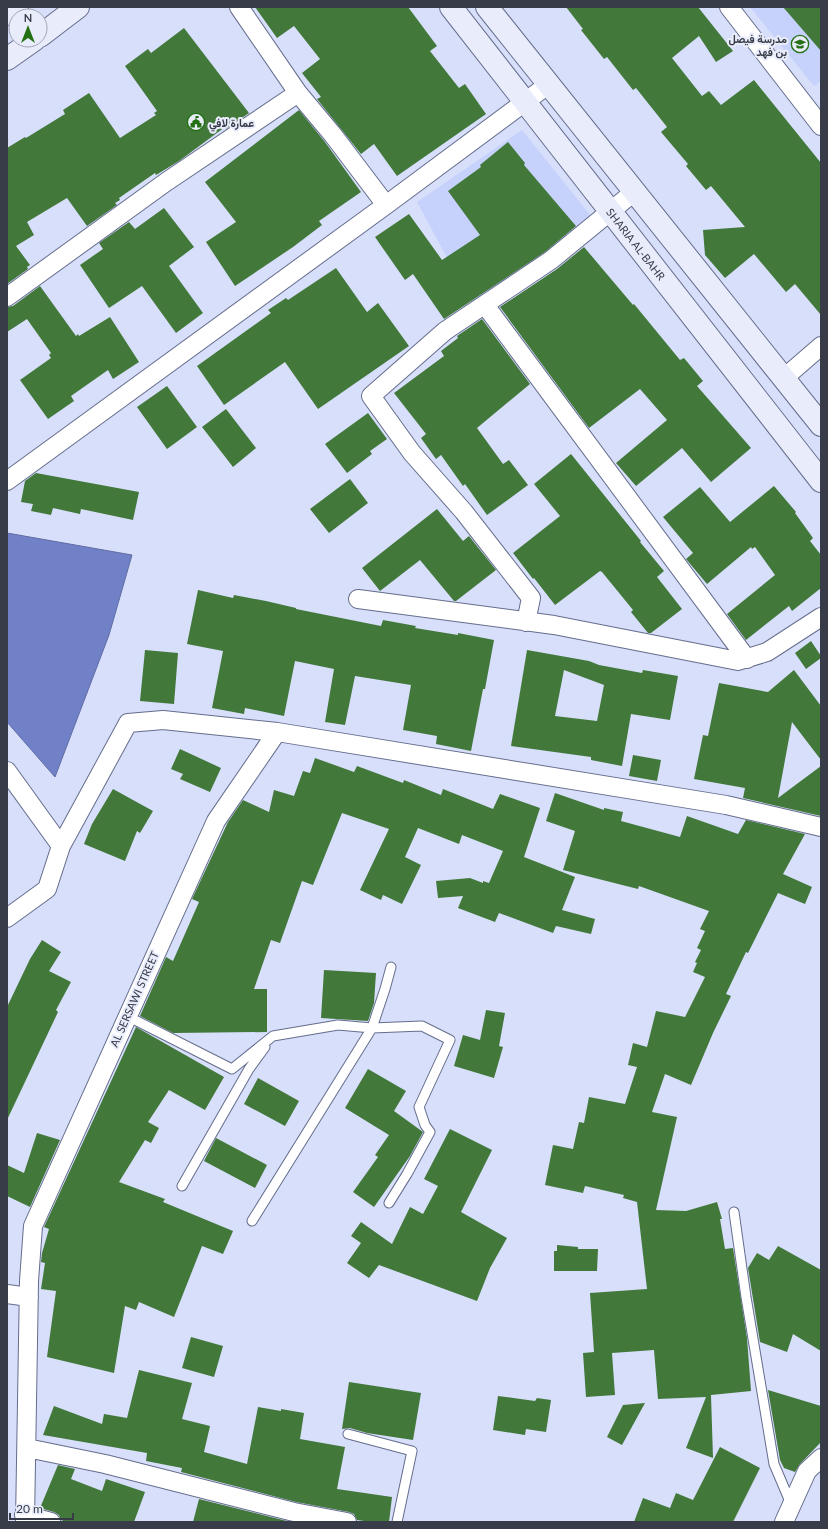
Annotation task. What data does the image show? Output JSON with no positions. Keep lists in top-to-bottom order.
{
  "streets": {
    "main road": ["SHARIA AL-BAHR"],
    "street": ["AL SERSAWI STREET"]
  },
  "places": {
    "school or university": ["مدرسة فيصل بن فهد"],
    "public building": ["عمارة لافي"]
  },
  "scale_bar": "20 m",
  "north": "top"
}
